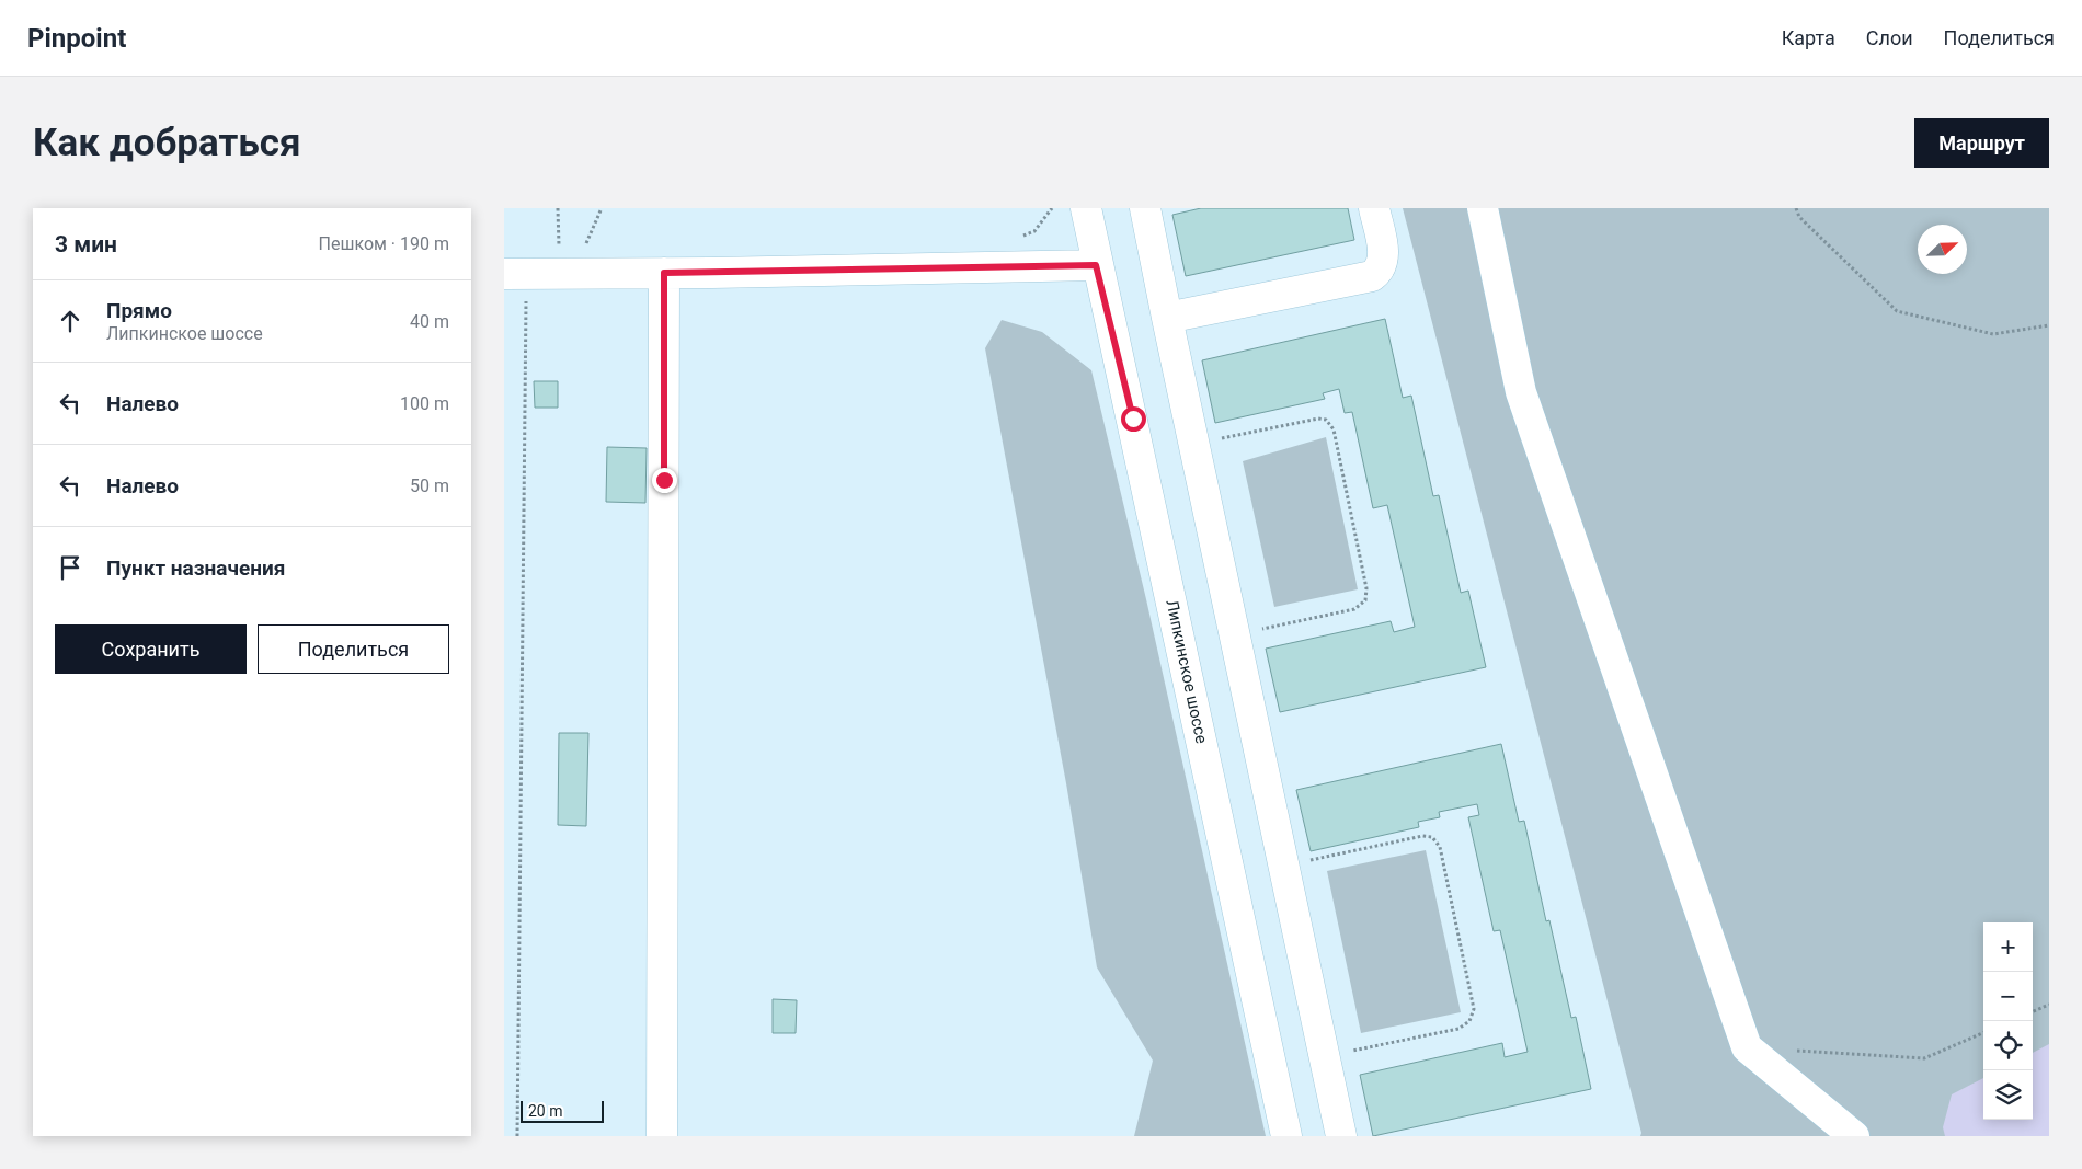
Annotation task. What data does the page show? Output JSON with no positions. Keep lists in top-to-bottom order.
{
  "streets": {
    "street": ["Липкинское шоссе"]
  },
  "scale_bar": "20 m",
  "north": "top right",
  "page": {
    "header": "Pinpoint",
    "nav": ["Карта", "Слои", "Поделиться"],
    "buttons": [
      "Маршрут",
      ["Сохранить", "Поделиться"]
    ],
    "title": "Как добраться",
    "heading": ["3 мин", "Пешком · 190 m"],
    "list": [
      ["Прямо", "Липкинское шоссе", "40 m"],
      ["Налево", "100 m"],
      ["Налево", "50 m"],
      "Пункт назначения"
    ],
    "map_buttons": ["+", "−"],
    "scale": "20 m"
  }
}
